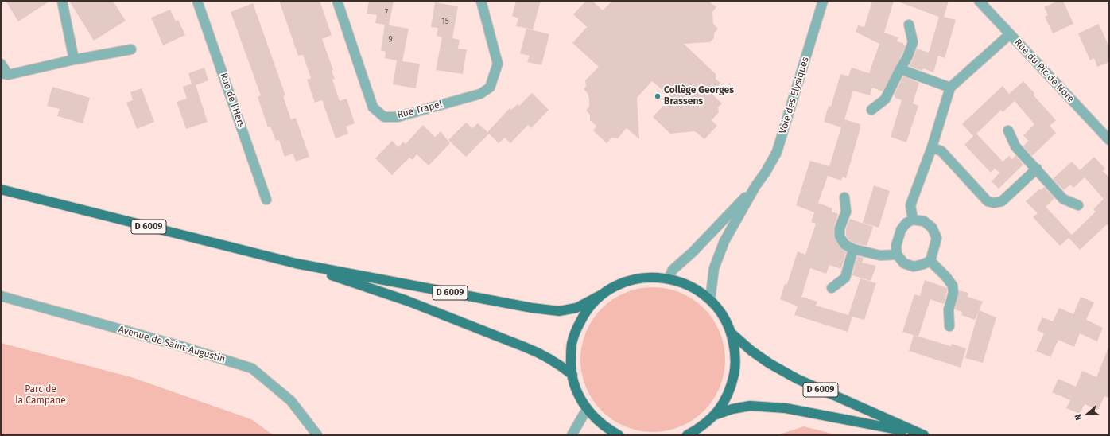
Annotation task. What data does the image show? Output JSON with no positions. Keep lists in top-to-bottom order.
{
  "streets": {
    "main road": ["D 6009"],
    "street": [
      "Rue du Pic de Nore",
      "Voie des Elysiques",
      "Rue de l'Hers",
      "Rue Trapel",
      "Avenue de Saint-Augustin"
    ]
  },
  "parks": ["Parc de la Campane"],
  "places": ["Collège Georges Brassens"],
  "house_numbers": ["7", "15", "9"],
  "north": "left"
}
